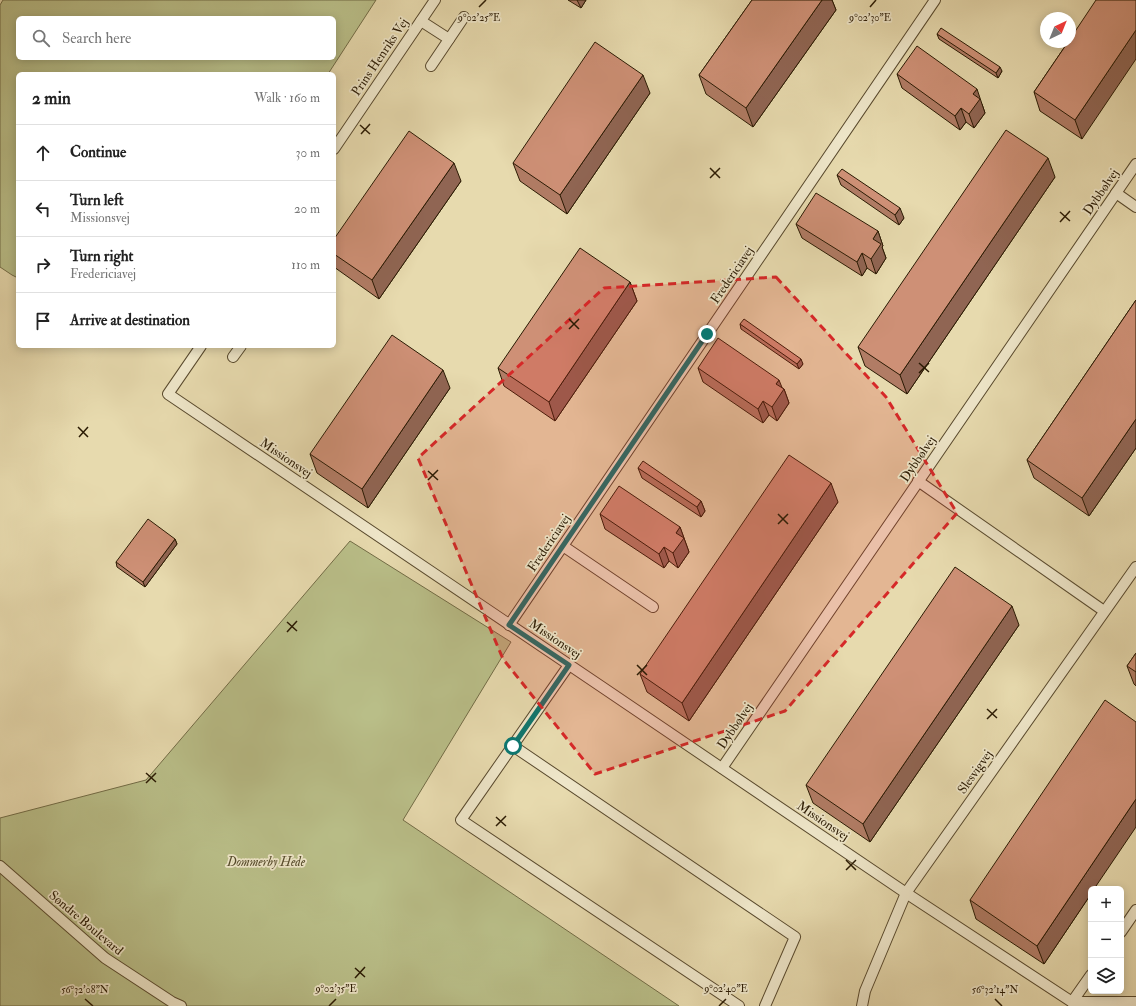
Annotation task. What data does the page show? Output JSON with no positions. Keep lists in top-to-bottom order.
{
  "streets": {
    "lane": [
      "Prins Henriks Vej",
      "Dybbølvej",
      "Fredericiavej",
      "Missionsvej",
      "Slesvigvej",
      "Søndre Boulevard"
    ]
  },
  "crossings": [
    ["Dybbølvej", "Missionsvej"],
    ["Fredericiavej", "Missionsvej"],
    ["Missionsvej", "Slesvigvej"]
  ],
  "parks": ["Dommerby Hede"],
  "north": "top right",
  "page": {
    "search": "Search here",
    "heading": ["2 min", "Walk · 160 m"],
    "list": [
      ["Continue", "30 m"],
      ["Turn left", "Missionsvej", "20 m"],
      ["Turn right", "Fredericiavej", "110 m"],
      "Arrive at destination"
    ],
    "map_buttons": ["+", "−"]
  },
  "coordinates": [
    "9°02'25\"E",
    "9°02'30\"E",
    "9°02'35\"E",
    "9°02'40\"E",
    "56°32'08\"N",
    "56°32'14\"N"
  ]
}
